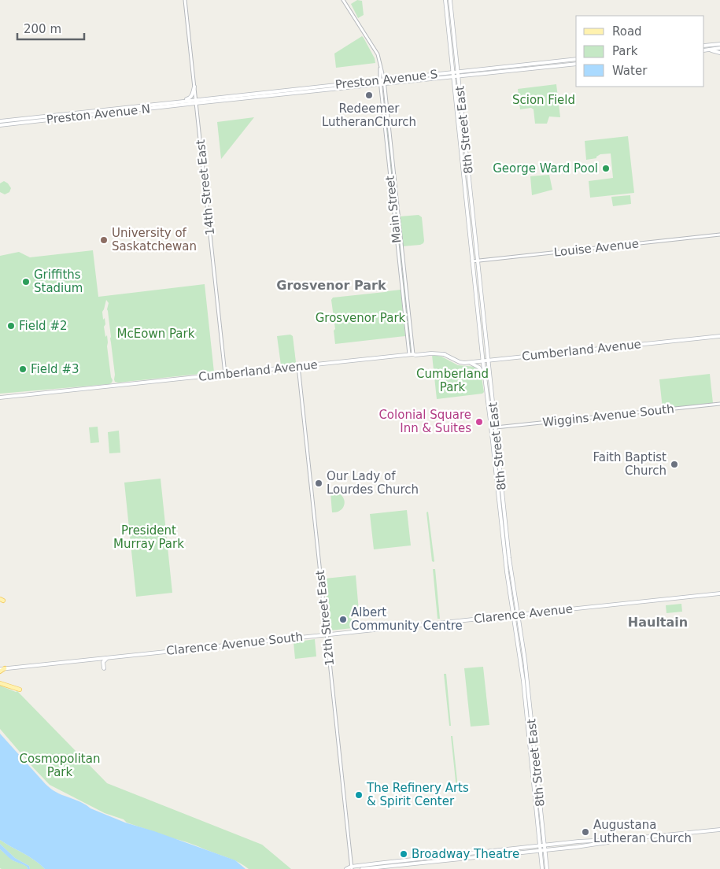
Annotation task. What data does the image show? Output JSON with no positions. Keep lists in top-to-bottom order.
{
  "streets": {
    "main road": [
      "Preston Avenue S",
      "Preston Avenue N",
      "8th Street East",
      "Cumberland Avenue",
      "Clarence Avenue",
      "Clarence Avenue South"
    ],
    "street": [
      "14th Street East",
      "Main Street",
      "Louise Avenue",
      "Wiggins Avenue South",
      "12th Street East"
    ]
  },
  "crossings": [
    ["Preston Avenue S", "Preston Avenue N"],
    ["Preston Avenue S", "8th Street East"],
    ["Preston Avenue S", "14th Street East"],
    ["Preston Avenue S", "Main Street"],
    ["Preston Avenue N", "14th Street East"],
    ["8th Street East", "Louise Avenue"],
    ["8th Street East", "Cumberland Avenue"],
    ["8th Street East", "Wiggins Avenue South"],
    ["8th Street East", "Clarence Avenue"],
    ["14th Street East", "Cumberland Avenue"],
    ["Main Street", "Cumberland Avenue"],
    ["Cumberland Avenue", "12th Street East"],
    ["Clarence Avenue", "12th Street East"],
    ["Clarence Avenue", "Clarence Avenue South"],
    ["12th Street East", "Clarence Avenue South"]
  ],
  "districts": ["Grosvenor Park", "Haultain"],
  "parks": [
    "Scion Field",
    "Grosvenor Park",
    "McEown Park",
    "Cumberland Park",
    "President Murray Park",
    "Cosmopolitan Park"
  ],
  "places": [
    "Redeemer LutheranChurch",
    "George Ward Pool",
    "University of Saskatchewan",
    "Griffiths Stadium",
    "Field #2",
    "Field #3",
    "Colonial Square Inn & Suites",
    "Faith Baptist Church",
    "Our Lady of Lourdes Church",
    "Albert Community Centre",
    "The Refinery Arts & Spirit Center",
    "Augustana Lutheran Church",
    "Broadway Theatre"
  ],
  "legend": ["Road", "Park", "Water"],
  "scale_bar": "200 m"
}
